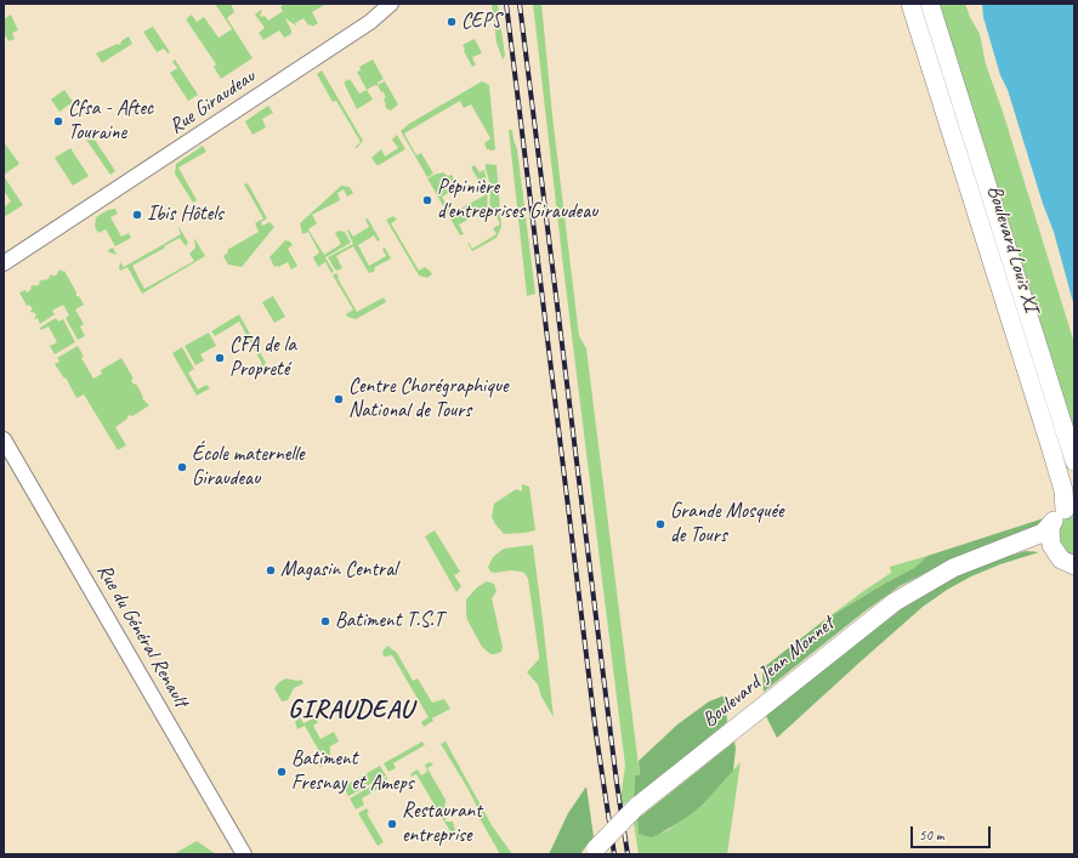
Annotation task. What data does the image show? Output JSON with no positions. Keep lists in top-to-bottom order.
{
  "streets": {
    "main road": ["Boulevard Louis XI", "Boulevard Jean Monnet"],
    "street": ["Rue Giraudeau", "Rue du Général Renault"]
  },
  "crossings": [
    ["Boulevard Louis XI", "Boulevard Jean Monnet"]
  ],
  "districts": ["GIRAUDEAU"],
  "places": [
    "CEPS",
    "Cfsa - Aftec Touraine",
    "Pépinière d'entreprises Giraudeau",
    "Ibis Hôtels",
    "CFA de la Propreté",
    "Centre Chorégraphique National de Tours",
    "École maternelle Giraudeau",
    "Grande Mosquée de Tours",
    "Magasin Central",
    "Batiment T.S.T",
    "Batiment Fresnay et Ameps",
    "Restaurant entreprise"
  ],
  "scale_bar": "50 m"
}
